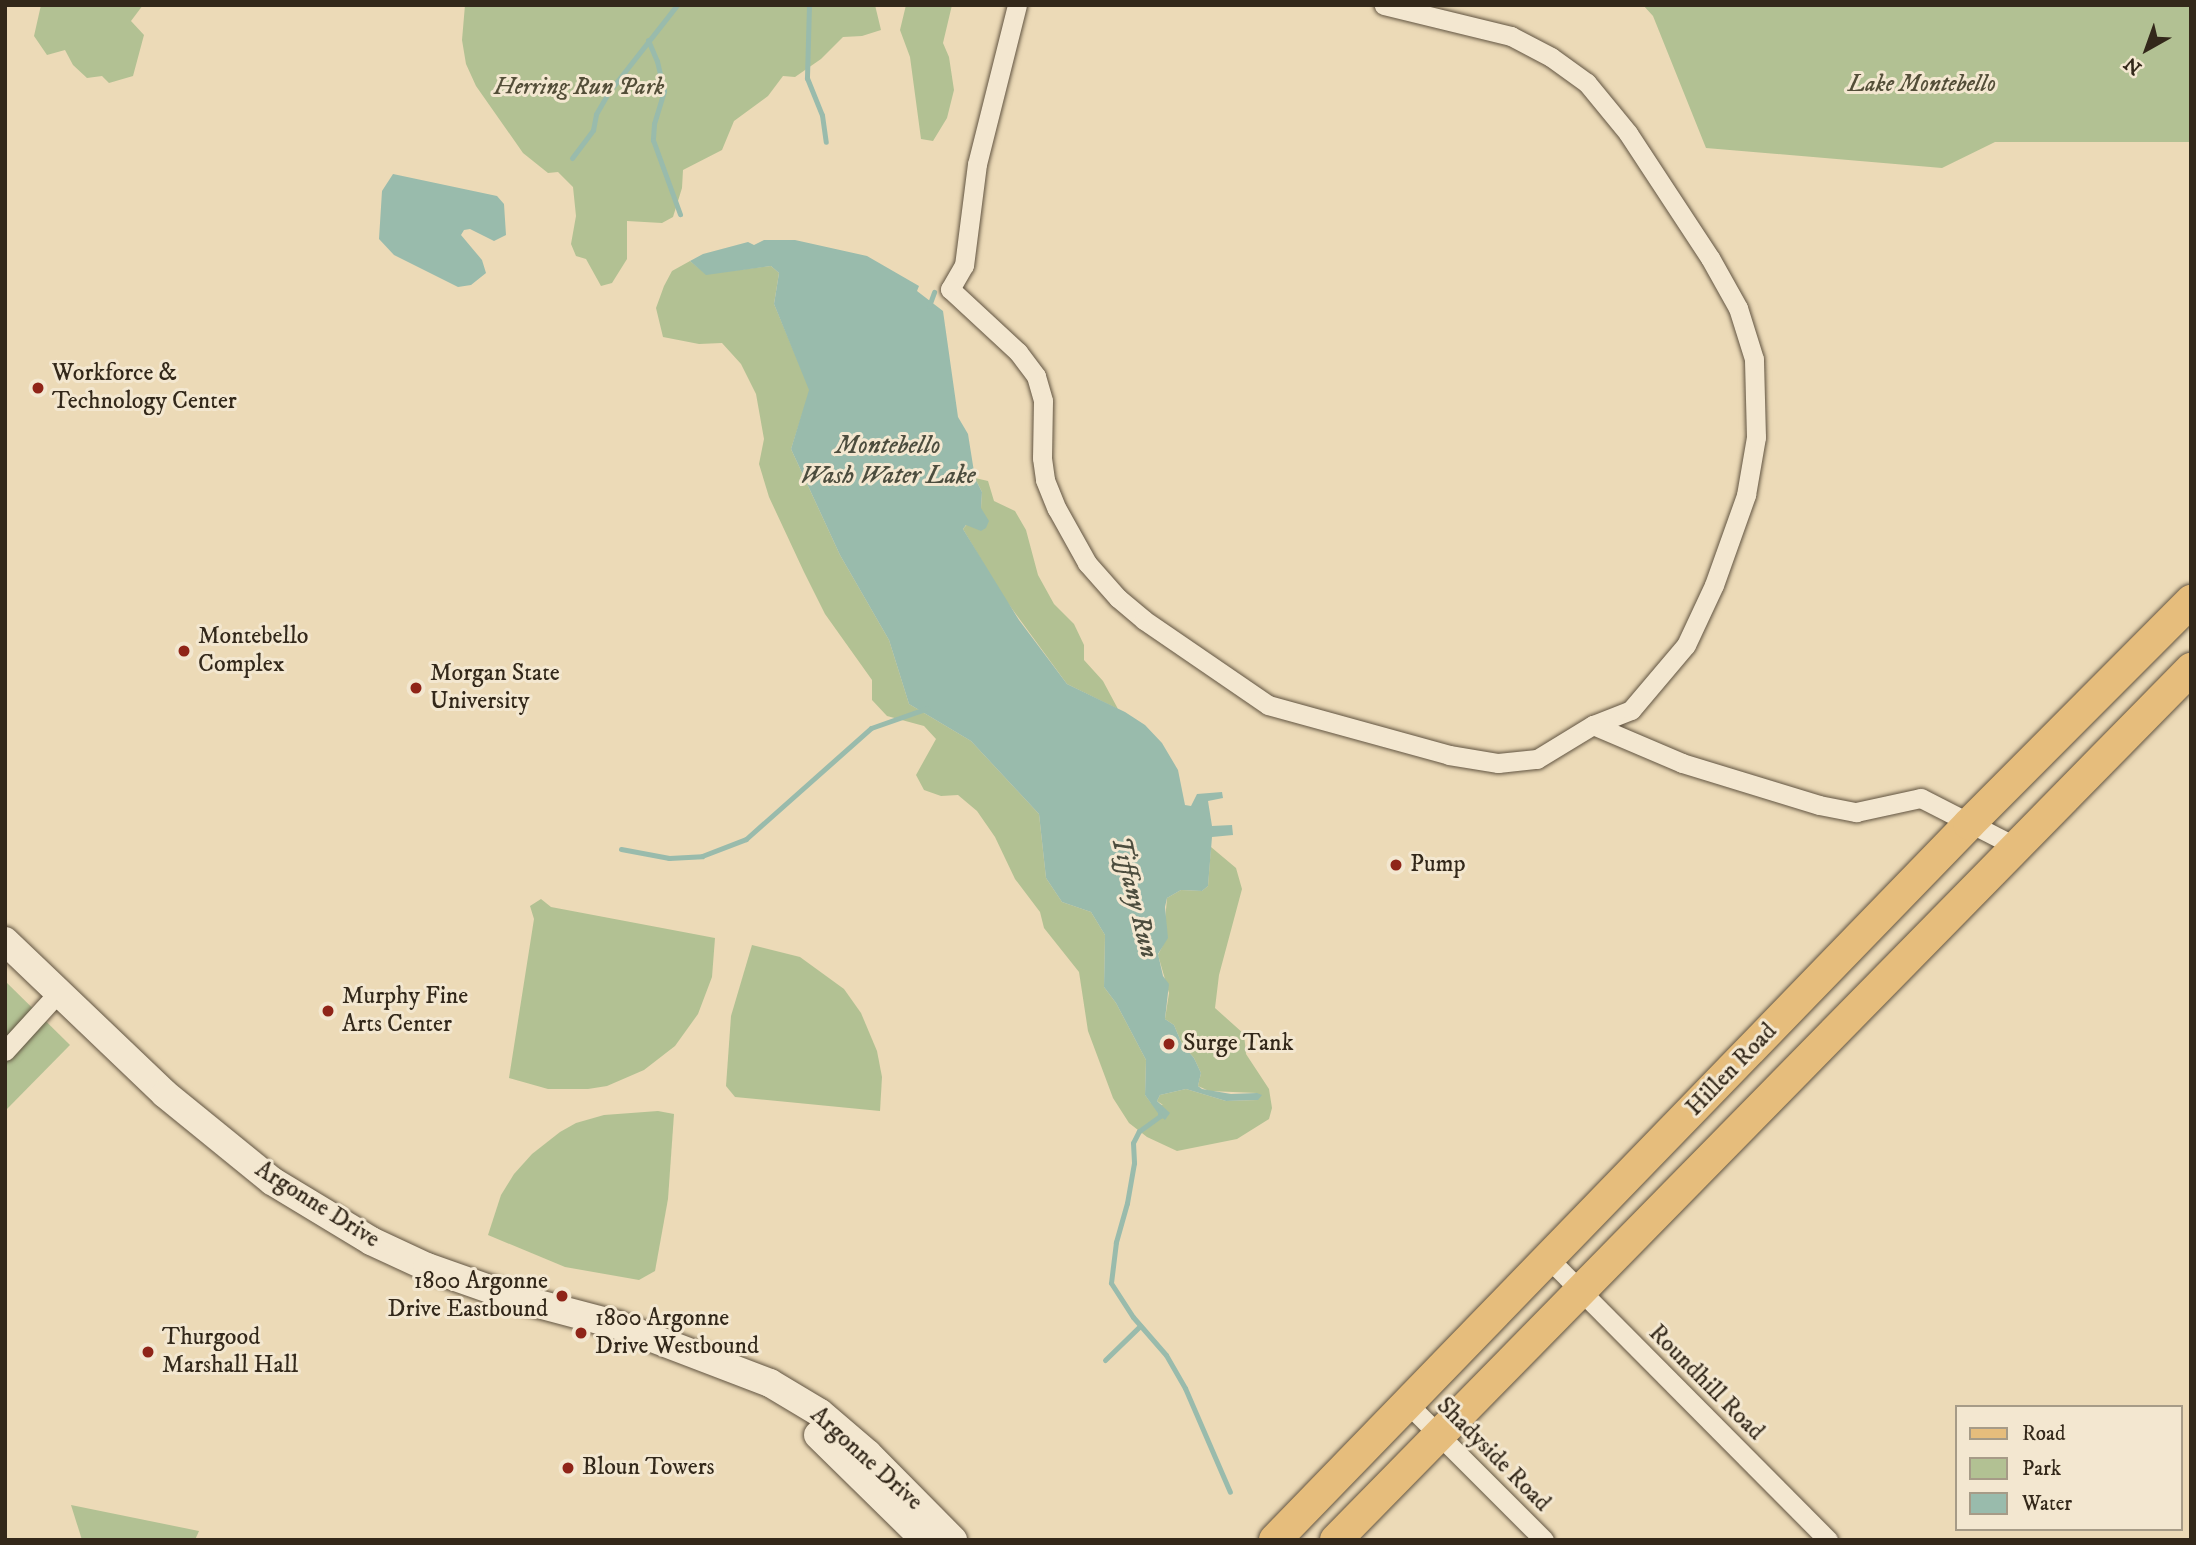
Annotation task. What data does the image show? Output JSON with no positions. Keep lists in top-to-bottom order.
{
  "streets": {
    "main road": ["Hillen Road", "Argonne Drive"],
    "street": ["Roundhill Road", "Shadyside Road"]
  },
  "crossings": [
    ["Hillen Road", "Roundhill Road"],
    ["Hillen Road", "Shadyside Road"]
  ],
  "water": ["Montebello Wash Water Lake", "Tiffany Run"],
  "parks": ["Lake Montebello", "Herring Run Park"],
  "places": [
    "Workforce & Technology Center",
    "Montebello Complex",
    "Morgan State University",
    "Pump",
    "Murphy Fine Arts Center",
    "Surge Tank",
    "1800 Argonne Drive Eastbound",
    "1800 Argonne Drive Westbound",
    "Thurgood Marshall Hall",
    "Bloun Towers"
  ],
  "legend": ["Road", "Park", "Water"],
  "north": "bottom left"
}
